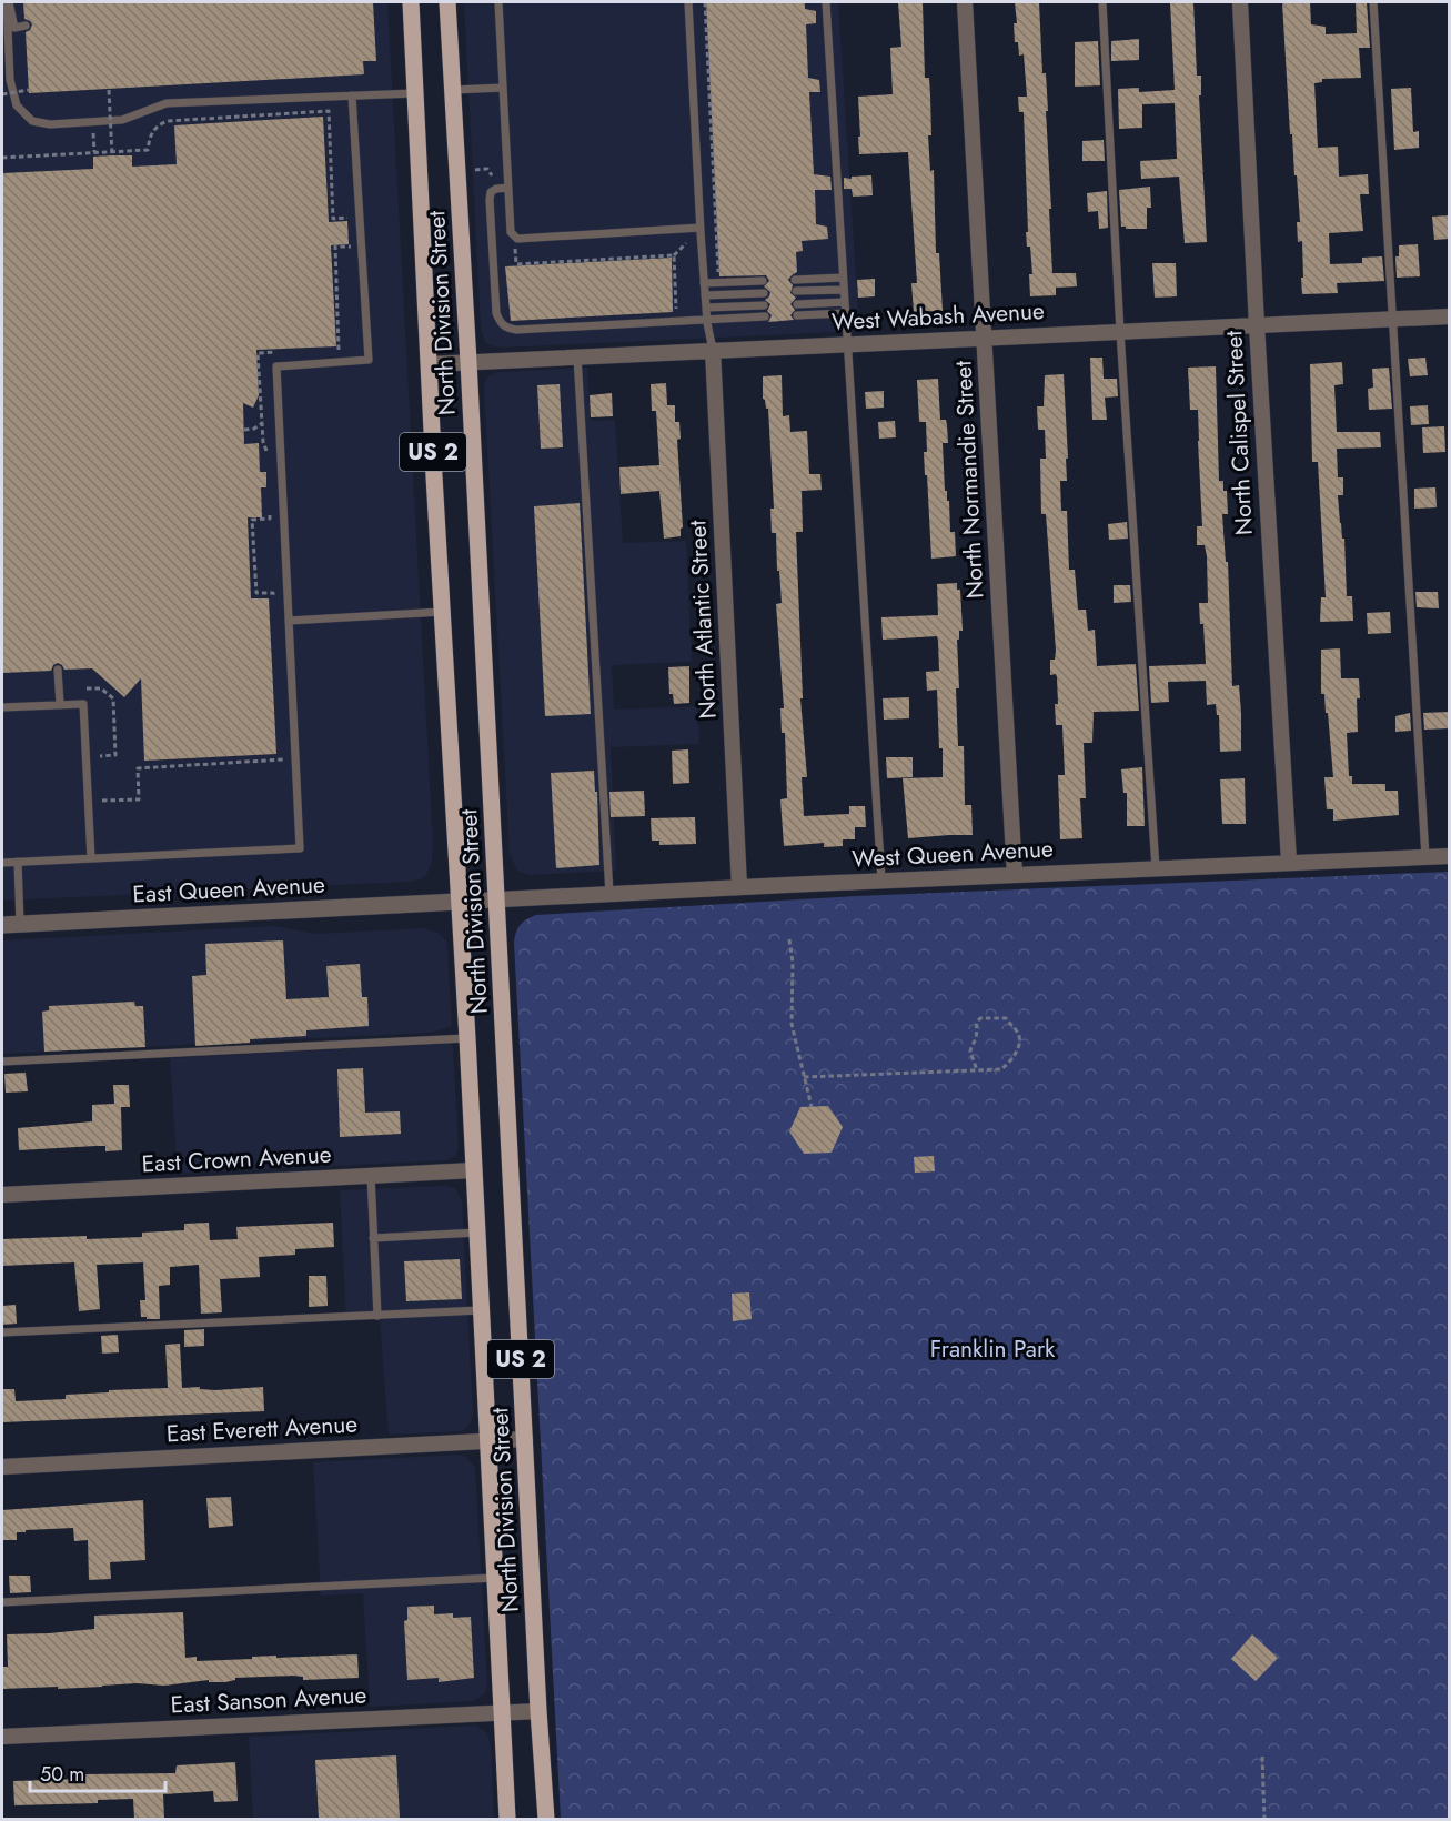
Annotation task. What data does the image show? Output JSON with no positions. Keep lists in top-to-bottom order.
{
  "streets": {
    "main road": ["North Division Street", "US 2"],
    "street": [
      "West Wabash Avenue",
      "North Calispel Street",
      "North Normandie Street",
      "North Atlantic Street",
      "West Queen Avenue",
      "East Queen Avenue",
      "East Crown Avenue",
      "East Everett Avenue",
      "East Sanson Avenue"
    ]
  },
  "crossings": [
    ["North Division Street", "West Wabash Avenue"],
    ["North Division Street", "West Queen Avenue"],
    ["North Division Street", "East Queen Avenue"],
    ["North Division Street", "East Crown Avenue"],
    ["North Division Street", "East Everett Avenue"],
    ["North Division Street", "East Sanson Avenue"],
    ["West Wabash Avenue", "North Calispel Street"],
    ["West Wabash Avenue", "North Normandie Street"],
    ["West Wabash Avenue", "North Atlantic Street"],
    ["North Calispel Street", "West Queen Avenue"],
    ["North Normandie Street", "West Queen Avenue"],
    ["North Atlantic Street", "West Queen Avenue"],
    ["West Queen Avenue", "East Queen Avenue"]
  ],
  "parks": ["Franklin Park"],
  "scale_bar": "50 m"
}
